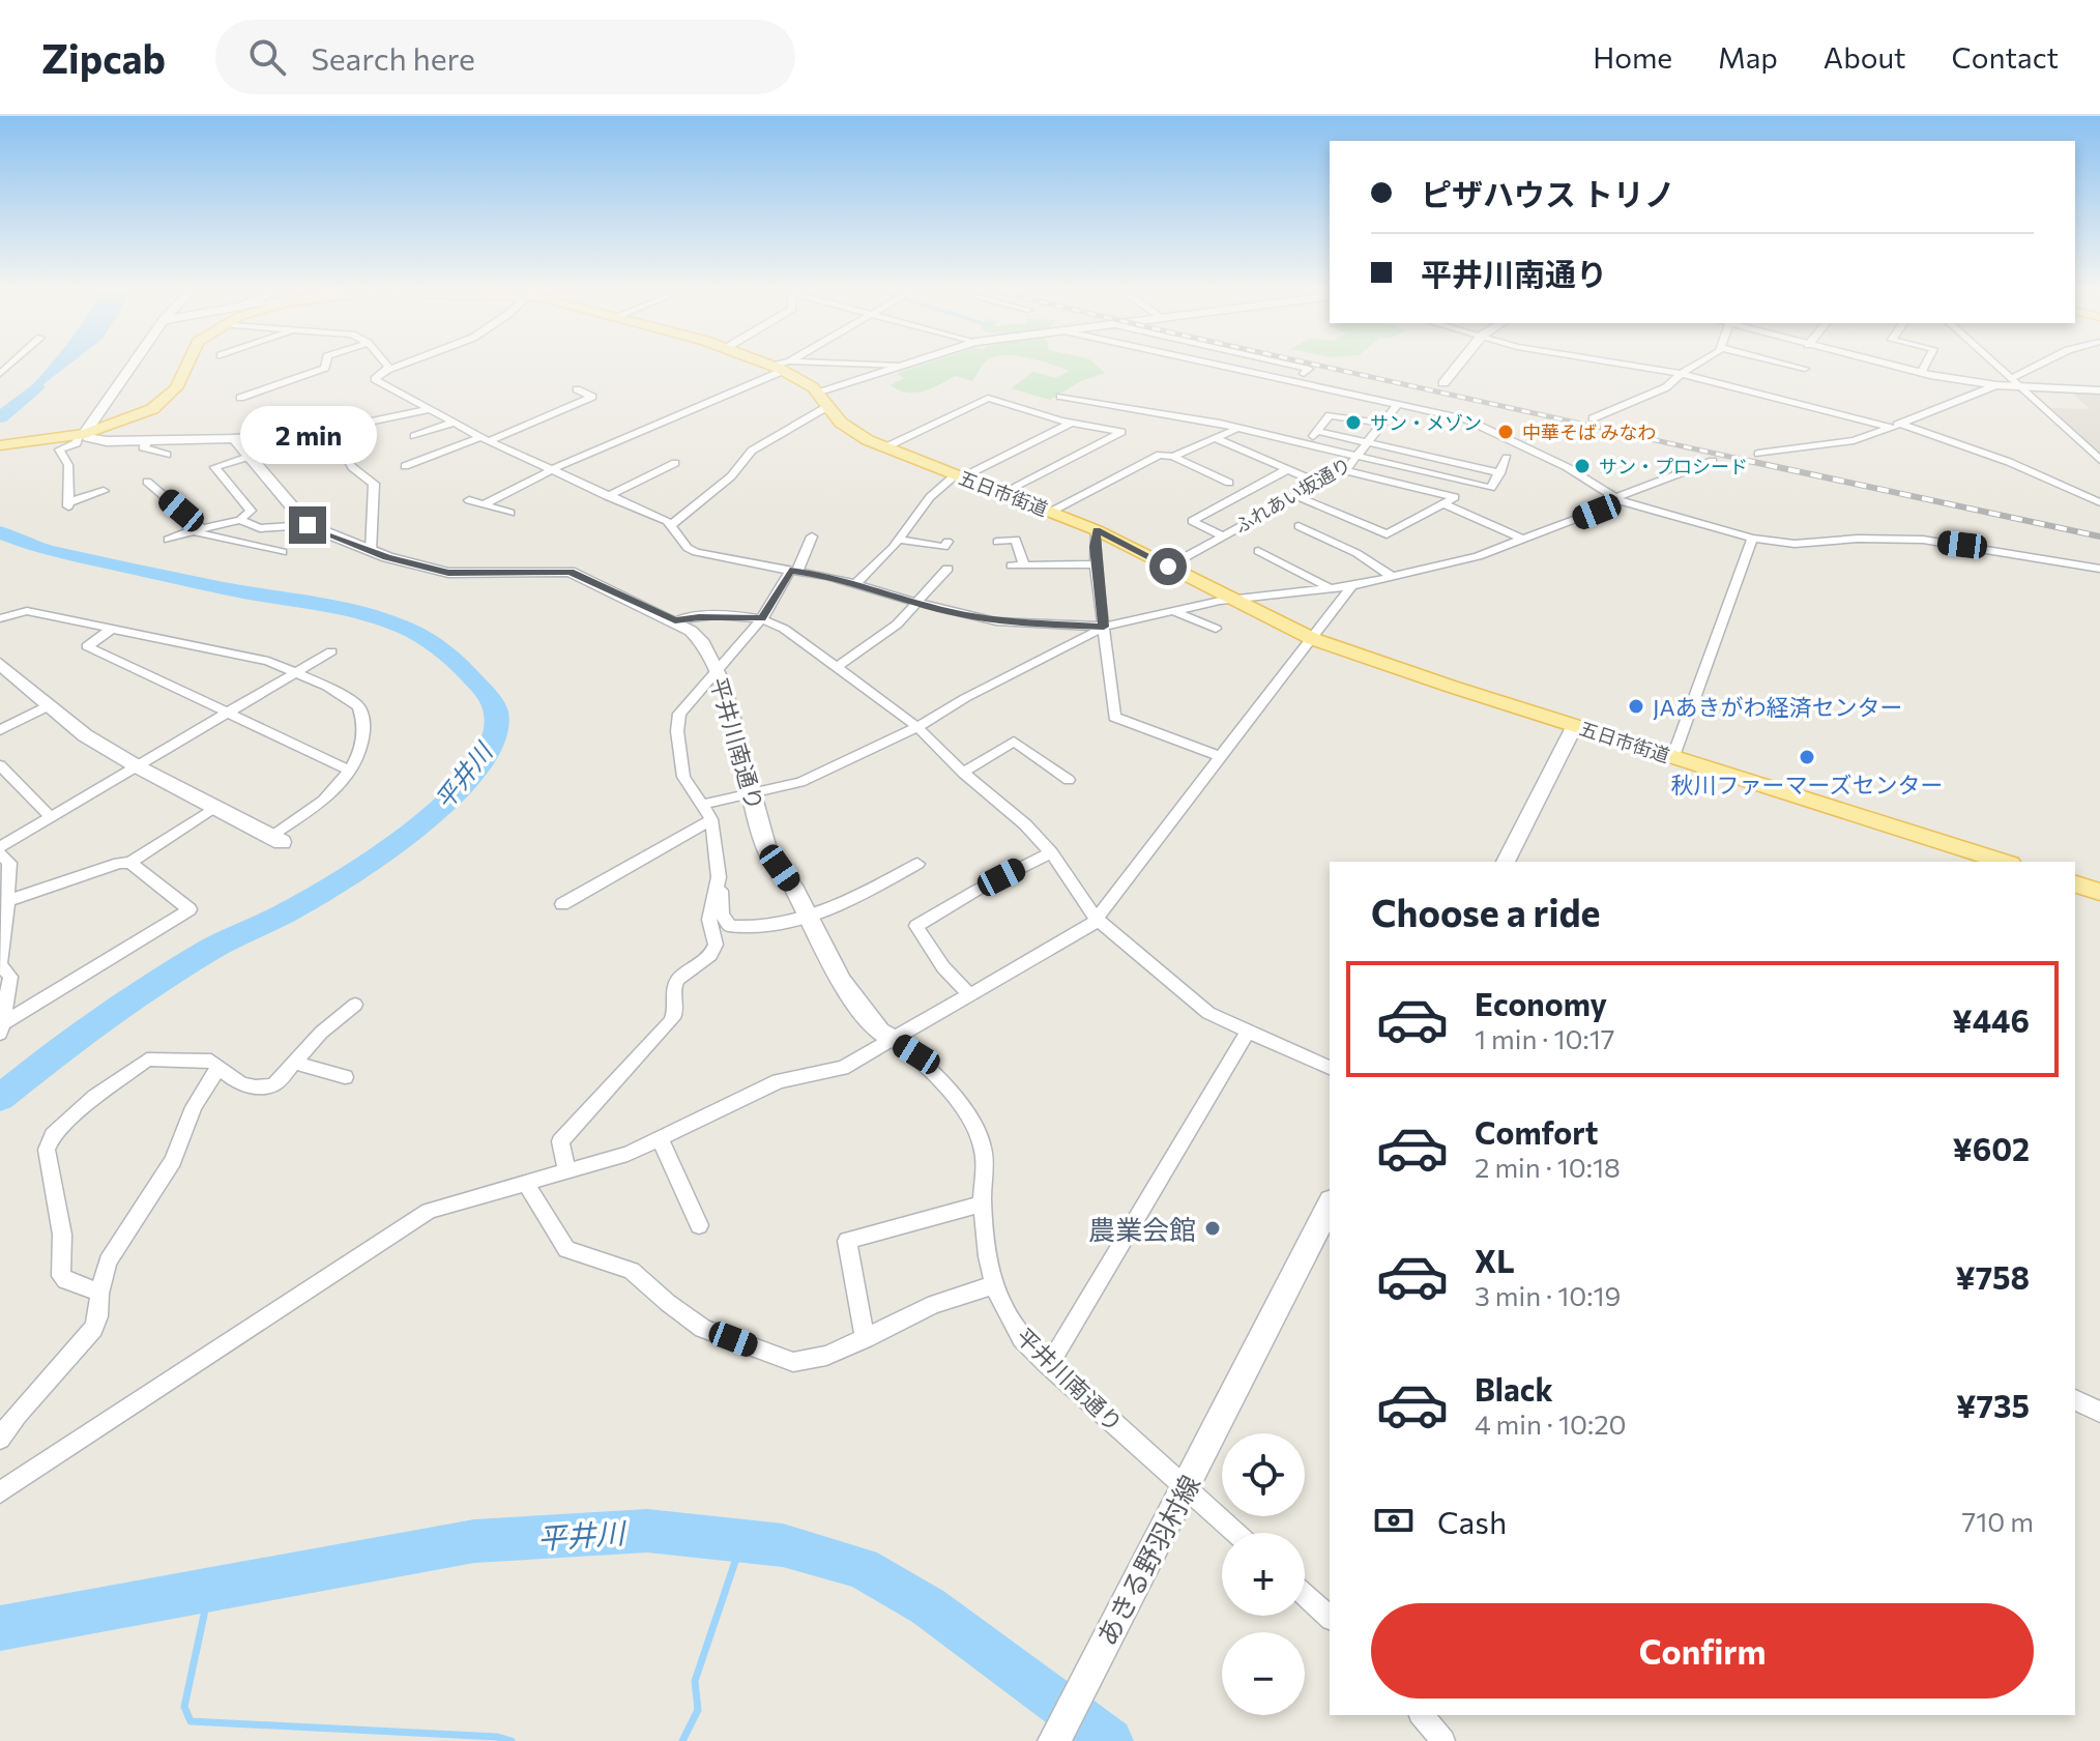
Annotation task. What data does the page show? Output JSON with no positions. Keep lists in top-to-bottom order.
{
  "streets": {
    "main road": ["五日市街道"],
    "street": ["ふれあい坂通り", "平井川南通り", "あきる野羽村線"]
  },
  "crossings": [
    ["五日市街道", "ふれあい坂通り"],
    ["平井川南通り", "あきる野羽村線"]
  ],
  "water": ["平井川"],
  "places": [
    "サン・メゾン",
    "中華そば みなわ",
    "サン・プロシード",
    "JAあきがわ経済センター",
    "秋川ファーマーズセンター",
    "農業会館"
  ],
  "page": {
    "header": "Zipcab",
    "search": "Search here",
    "nav": [
      "Home",
      "Map",
      "About",
      "Contact"
    ],
    "banner": ["ピザハウス トリノ", "平井川南通り"],
    "bubble": "2 min",
    "heading": "Choose a ride",
    "list": [
      {
        "name": "Economy",
        "note": "1 min · 10:17",
        "value": "¥446"
      },
      {
        "name": "Comfort",
        "note": "2 min · 10:18",
        "value": "¥602"
      },
      {
        "name": "XL",
        "note": "3 min · 10:19",
        "value": "¥758"
      },
      {
        "name": "Black",
        "note": "4 min · 10:20",
        "value": "¥735"
      }
    ],
    "map_buttons": ["+", "−"],
    "pay": ["Cash", "710 m"],
    "buttons": "Confirm"
  }
}
